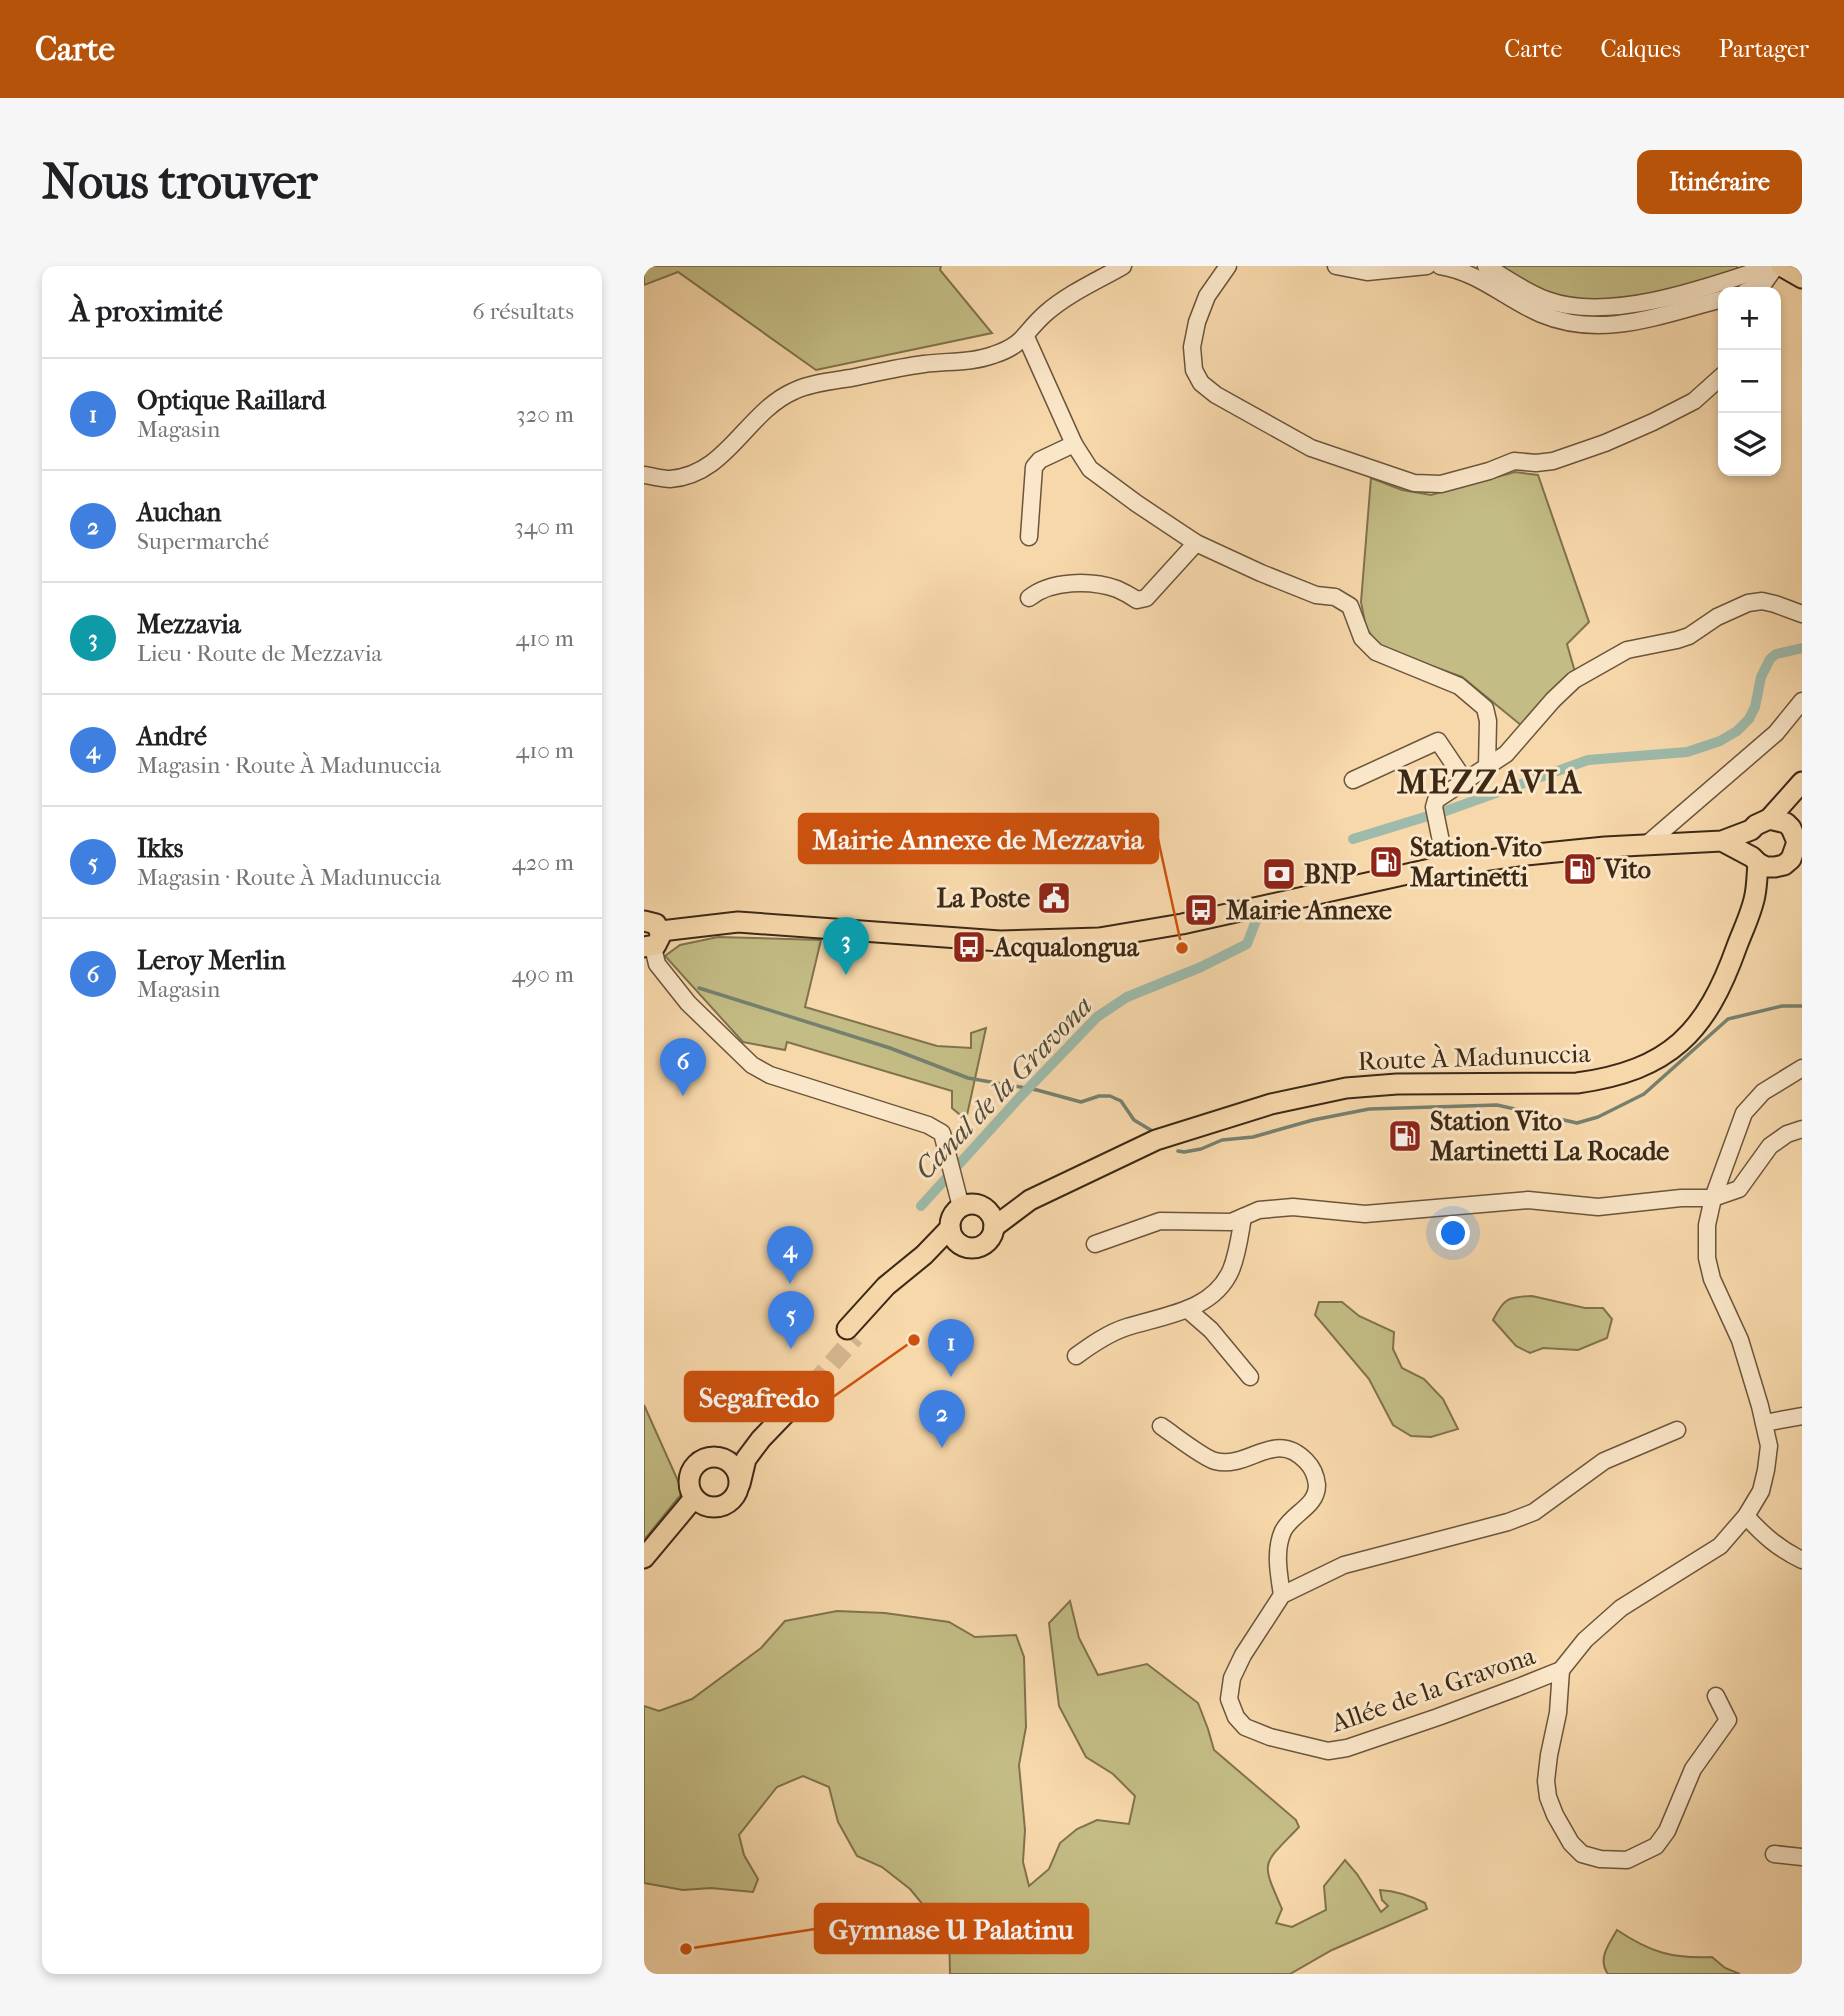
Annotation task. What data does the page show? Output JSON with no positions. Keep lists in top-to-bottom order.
{
  "streets": {
    "main road": ["Route À Madunuccia"],
    "street": ["Allée de la Gravona"]
  },
  "districts": ["MEZZAVIA"],
  "water": ["Canal de la Gravona"],
  "places": {
    "fuel station": ["Station Vito Martinetti", "Vito", "Station Vito Martinetti La Rocade"],
    "bank": ["BNP"],
    "public building": ["La Poste"],
    "bus stop": ["Mairie Annexe", "Acqualongua"],
    "other": ["Mairie Annexe de Mezzavia", "Segafredo", "Gymnase U Palatinu"]
  },
  "page": {
    "header": "Carte",
    "nav": ["Carte", "Calques", "Partager"],
    "buttons": "Itinéraire",
    "title": "Nous trouver",
    "heading": ["À proximité", "6 résultats"],
    "map_buttons": ["+", "−"],
    "list": [
      {
        "mark": "1",
        "name": "Optique Raillard",
        "note": "Magasin",
        "value": "320 m"
      },
      {
        "mark": "2",
        "name": "Auchan",
        "note": "Supermarché",
        "value": "340 m"
      },
      {
        "mark": "3",
        "name": "Mezzavia",
        "note": "Lieu · Route de Mezzavia",
        "value": "410 m"
      },
      {
        "mark": "4",
        "name": "André",
        "note": "Magasin · Route À Madunuccia",
        "value": "410 m"
      },
      {
        "mark": "5",
        "name": "Ikks",
        "note": "Magasin · Route À Madunuccia",
        "value": "420 m"
      },
      {
        "mark": "6",
        "name": "Leroy Merlin",
        "note": "Magasin",
        "value": "490 m"
      }
    ],
    "pins": [
      "3",
      "6",
      "4",
      "5",
      "1",
      "2"
    ]
  }
}
